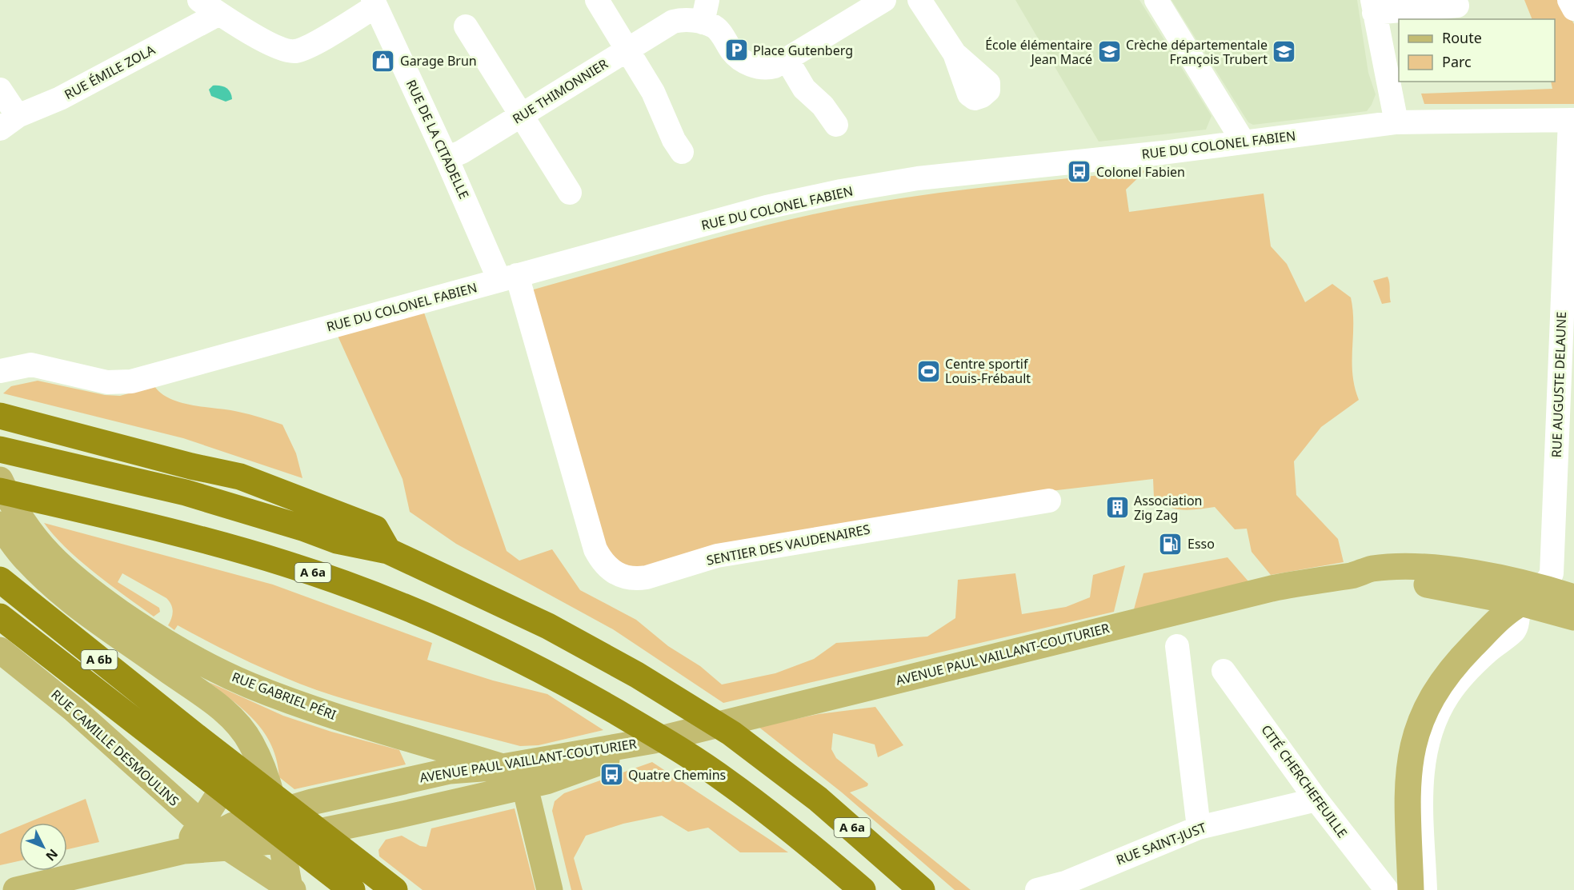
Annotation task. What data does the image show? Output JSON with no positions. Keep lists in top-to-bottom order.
{
  "streets": {
    "highway": ["A 6a", "A 6b"],
    "main road": ["AVENUE PAUL VAILLANT-COUTURIER", "RUE GABRIEL PÉRI", "RUE CAMILLE DESMOULINS"],
    "street": [
      "RUE ÉMILE ZOLA",
      "RUE THIMONNIER",
      "RUE DE LA CITADELLE",
      "RUE DU COLONEL FABIEN",
      "RUE AUGUSTE DELAUNE",
      "SENTIER DES VAUDENAIRES",
      "CITÉ CHERCHEFEUILLE",
      "RUE SAINT-JUST"
    ]
  },
  "crossings": [
    ["RUE THIMONNIER", "RUE DE LA CITADELLE"],
    ["RUE DE LA CITADELLE", "RUE DU COLONEL FABIEN"],
    ["RUE DE LA CITADELLE", "SENTIER DES VAUDENAIRES"],
    ["RUE DU COLONEL FABIEN", "RUE AUGUSTE DELAUNE"],
    ["RUE DU COLONEL FABIEN", "SENTIER DES VAUDENAIRES"],
    ["RUE AUGUSTE DELAUNE", "AVENUE PAUL VAILLANT-COUTURIER"],
    ["AVENUE PAUL VAILLANT-COUTURIER", "RUE GABRIEL PÉRI"],
    ["AVENUE PAUL VAILLANT-COUTURIER", "RUE CAMILLE DESMOULINS"],
    ["CITÉ CHERCHEFEUILLE", "RUE SAINT-JUST"]
  ],
  "places": {
    "parking": ["Place Gutenberg"],
    "school or university": ["École élémentaire Jean Macé", "Crèche départementale François Trubert"],
    "shop": ["Garage Brun"],
    "bus stop": ["Colonel Fabien", "Quatre Chemins"],
    "sports": ["Centre sportif Louis-Frébault"],
    "building": ["Association Zig Zag"],
    "fuel station": ["Esso"]
  },
  "legend": ["Route", "Parc"],
  "north": "bottom right"
}
